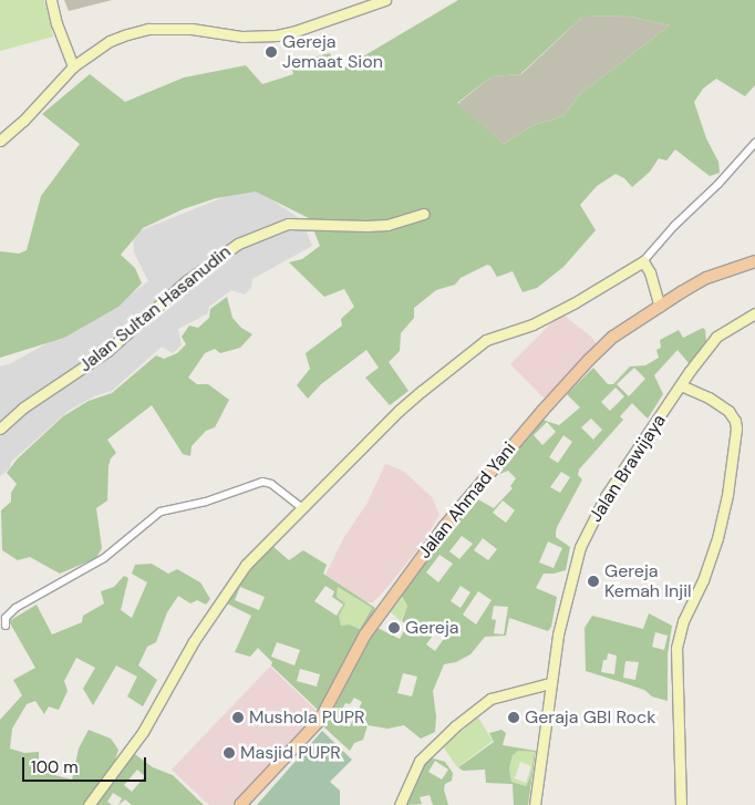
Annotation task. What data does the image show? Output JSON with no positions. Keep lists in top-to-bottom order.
{
  "streets": {
    "main road": ["Jalan Sultan Hasanudin", "Jalan Brawijaya", "Jalan Ahmad Yani"]
  },
  "places": [
    "Gereja Jemaat Sion",
    "Gereja Kemah Injil",
    "Gereja",
    "Mushola PUPR",
    "Geraja GBI Rock",
    "Masjid PUPR"
  ],
  "scale_bar": "100 m"
}
